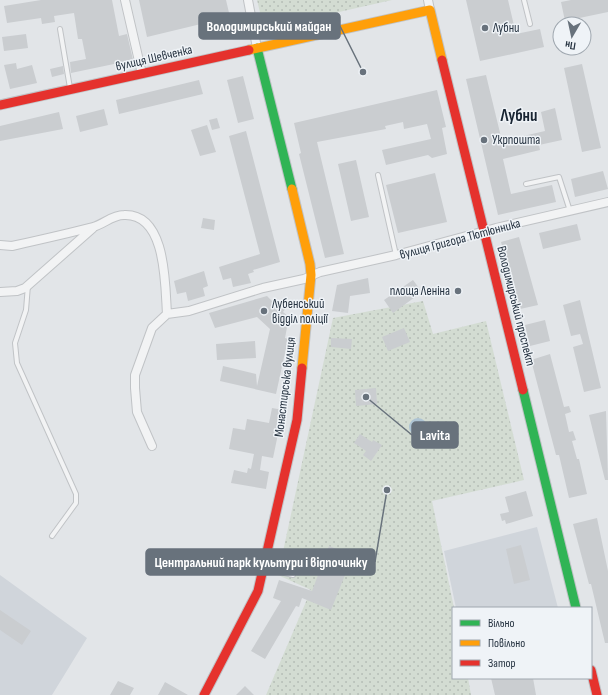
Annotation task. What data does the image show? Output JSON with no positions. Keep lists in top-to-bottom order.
{
  "streets": {
    "main road": ["вулиця Шевченка", "Володимирський проспект", "Монастирська вулиця"],
    "street": ["вулиця Григора Тютюнника"]
  },
  "crossings": [
    ["вулиця Шевченка", "Володимирський проспект"],
    ["вулиця Шевченка", "Монастирська вулиця"],
    ["вулиця Григора Тютюнника", "Володимирський проспект"],
    ["вулиця Григора Тютюнника", "Монастирська вулиця"]
  ],
  "districts": ["Лубни"],
  "places": [
    "Лубни",
    "Володимирський майдан",
    "Укрпошта",
    "площа Леніна",
    "Лубенський відділ поліції",
    "Lavita",
    "Центральний парк культури і відпочинку"
  ],
  "legend": ["Вільно", "Повільно", "Затор"],
  "north": "bottom"
}
